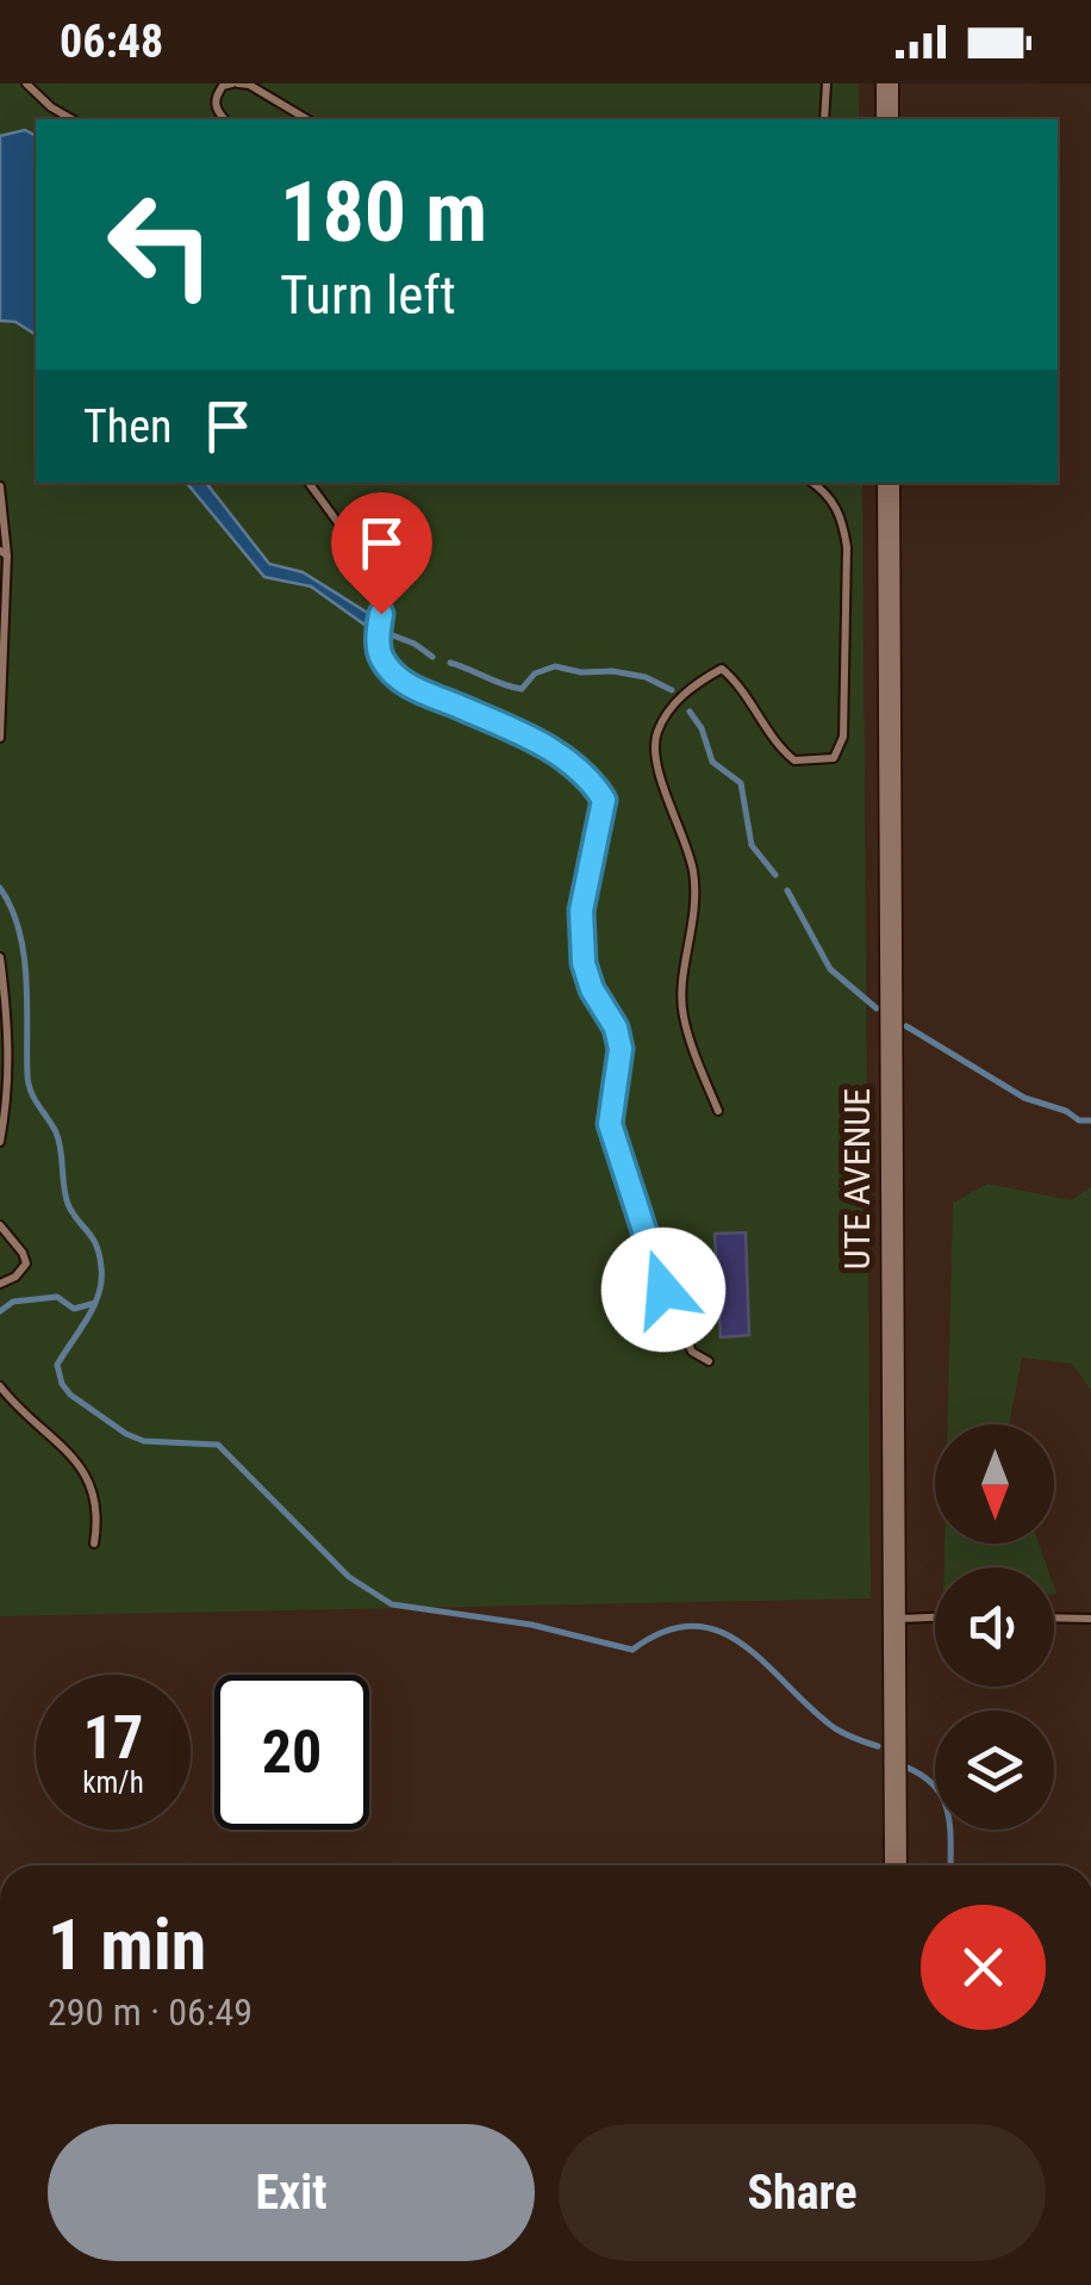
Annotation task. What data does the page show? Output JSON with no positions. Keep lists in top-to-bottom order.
{
  "streets": {
    "main road": ["UTE AVENUE"]
  },
  "north": "bottom",
  "page": {
    "status": "06:48",
    "turn": ["180 m", "Turn left"],
    "then": "Then",
    "speed": "17 km/h",
    "limit": "20",
    "heading": ["1 min", "290 m · 06:49"],
    "buttons": ["Exit", "Share"]
  }
}
